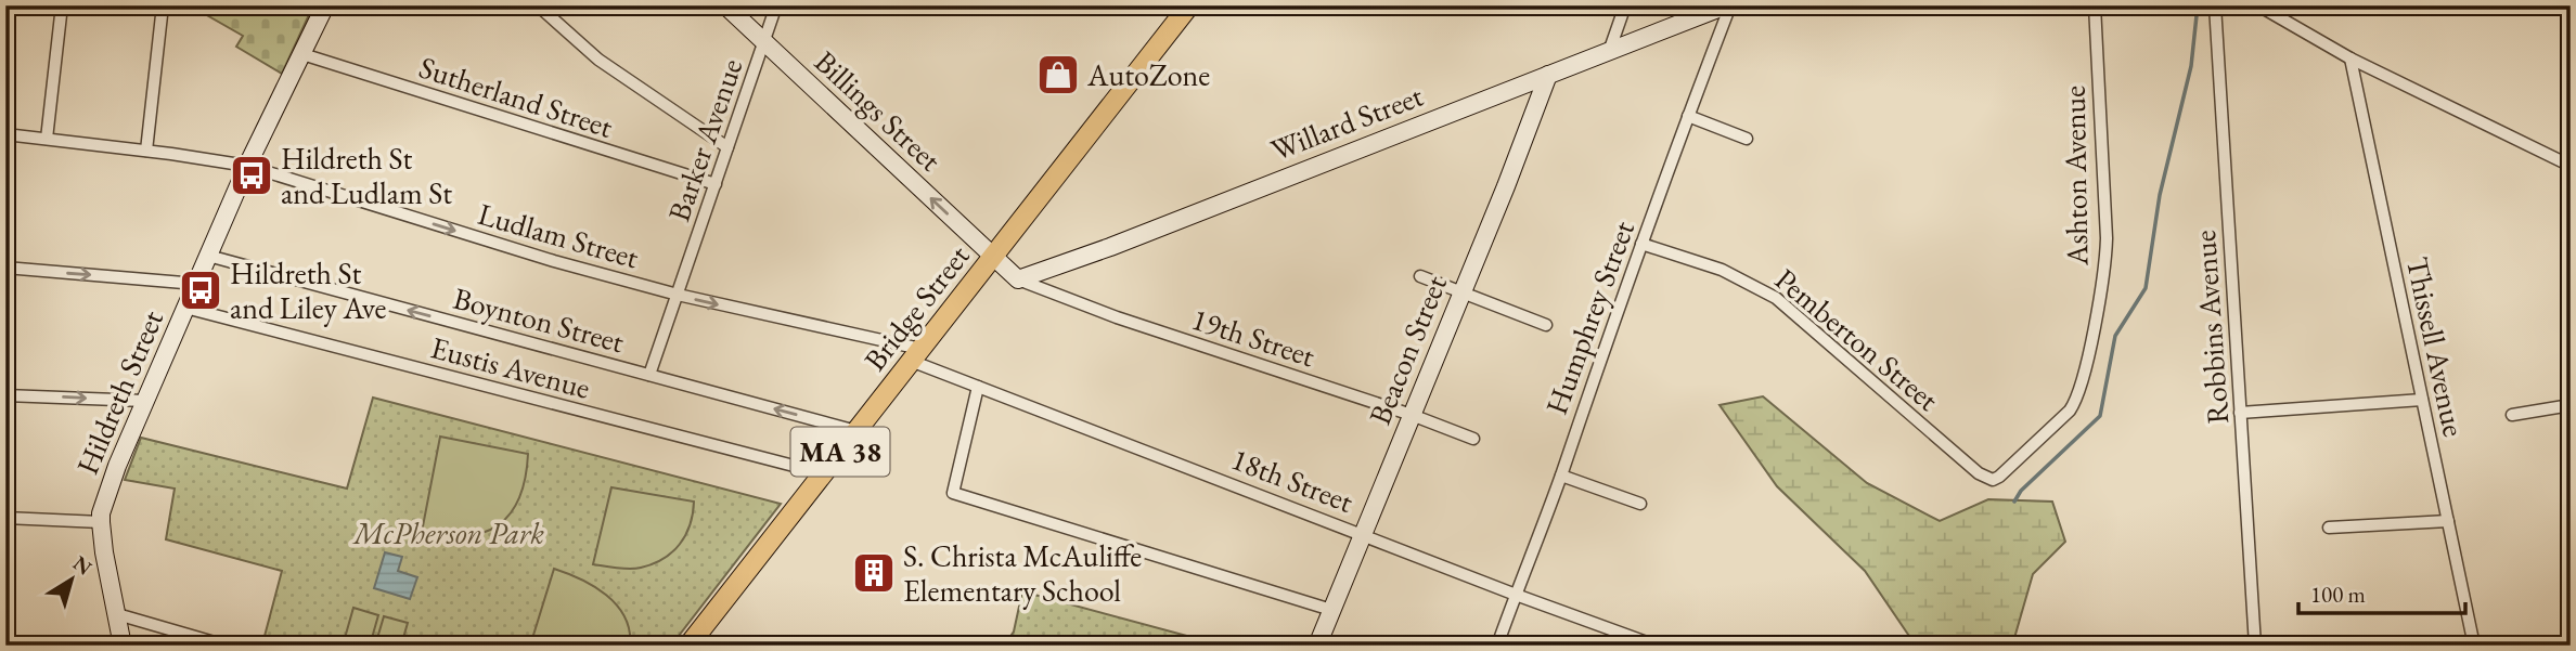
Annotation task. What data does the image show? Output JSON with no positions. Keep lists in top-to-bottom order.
{
  "streets": {
    "main road": ["Bridge Street", "MA 38"],
    "street": [
      "Sutherland Street",
      "Billings Street",
      "Willard Street",
      "Barker Avenue",
      "Ashton Avenue",
      "Ludlam Street",
      "Humphrey Street",
      "Boynton Street",
      "Robbins Avenue",
      "19th Street",
      "Pemberton Street",
      "Thissell Avenue",
      "Beacon Street",
      "Eustis Avenue",
      "Hildreth Street",
      "18th Street"
    ]
  },
  "crossings": [
    ["Sutherland Street", "Barker Avenue"],
    ["Sutherland Street", "Hildreth Street"],
    ["Billings Street", "Barker Avenue"],
    ["Billings Street", "Bridge Street"],
    ["Willard Street", "Humphrey Street"],
    ["Willard Street", "19th Street"],
    ["Willard Street", "Beacon Street"],
    ["Barker Avenue", "Ludlam Street"],
    ["Barker Avenue", "Boynton Street"],
    ["Ashton Avenue", "Pemberton Street"],
    ["Ludlam Street", "Bridge Street"],
    ["Ludlam Street", "Hildreth Street"],
    ["Ludlam Street", "18th Street"],
    ["Bridge Street", "Boynton Street"],
    ["Bridge Street", "Eustis Avenue"],
    ["Bridge Street", "18th Street"],
    ["Humphrey Street", "Pemberton Street"],
    ["Humphrey Street", "18th Street"],
    ["Boynton Street", "Hildreth Street"],
    ["19th Street", "Beacon Street"],
    ["Beacon Street", "18th Street"],
    ["Eustis Avenue", "Hildreth Street"]
  ],
  "one_way": ["Billings Street", "Ludlam Street", "Boynton Street"],
  "parks": ["McPherson Park"],
  "places": {
    "shop": ["AutoZone"],
    "bus stop": ["Hildreth St and Ludlam St", "Hildreth St and Liley Ave"],
    "building": ["S. Christa McAuliffe Elementary School"]
  },
  "scale_bar": "100 m",
  "north": "top right"
}
